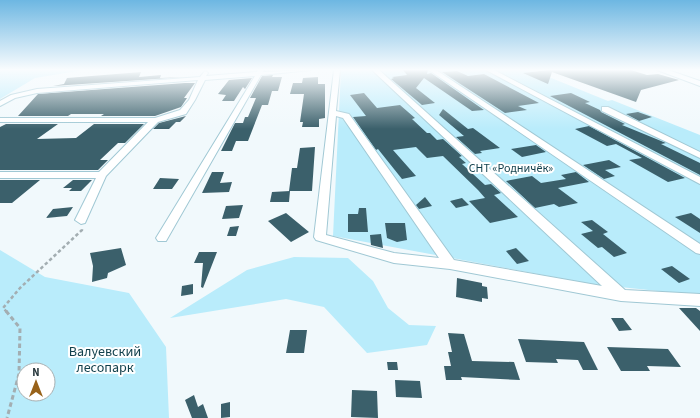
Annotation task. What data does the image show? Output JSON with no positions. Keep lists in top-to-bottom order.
{
  "parks": ["СНТ «Родничёк»", "Валуевский лесопарк"],
  "north": "top"
}
